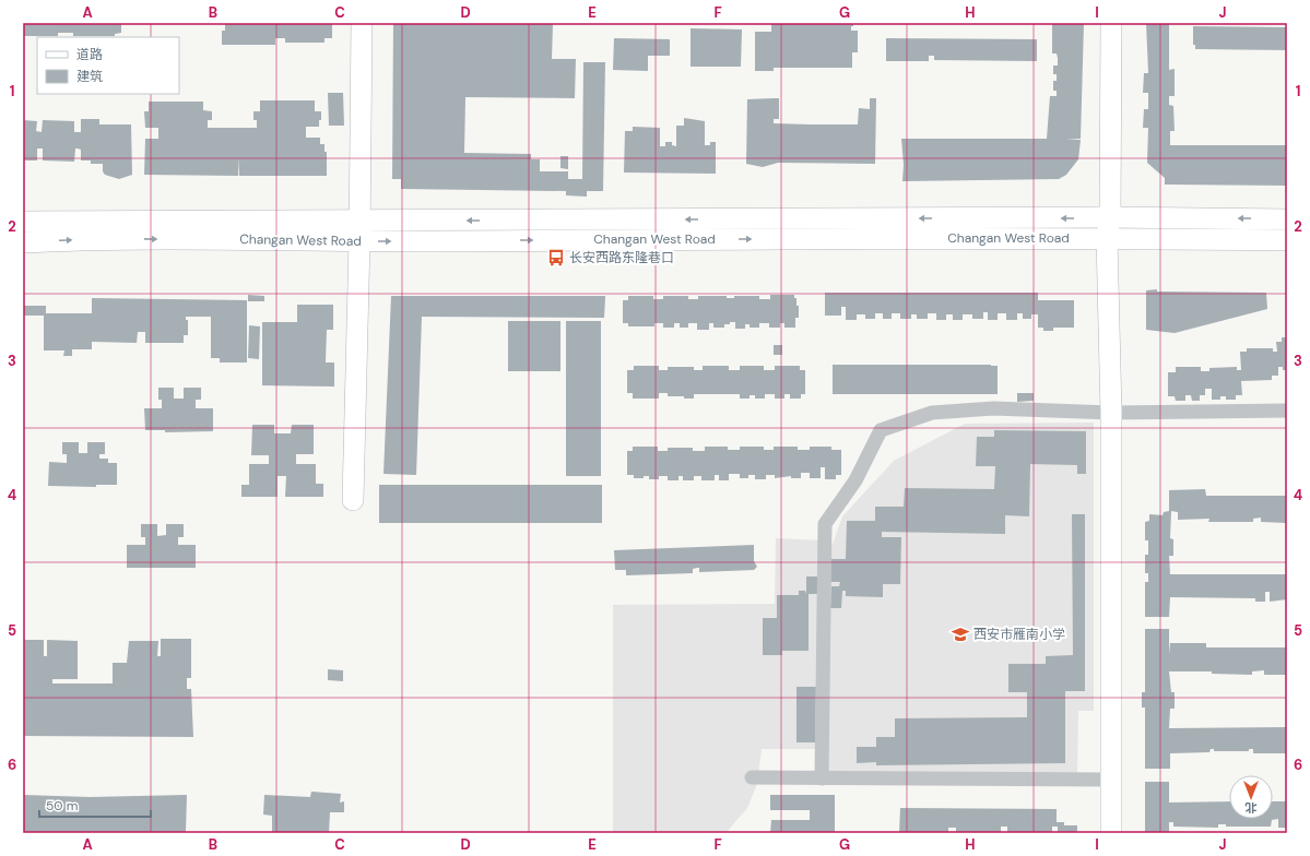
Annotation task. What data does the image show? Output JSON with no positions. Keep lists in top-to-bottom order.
{
  "streets": {
    "main road": ["Changan West Road"]
  },
  "places": {
    "bus stop": ["长安西路东隆巷口"],
    "school or university": ["西安市雁南小学"]
  },
  "legend": ["道路", "建筑"],
  "scale_bar": "50 m",
  "north": "bottom",
  "grid": {
    "columns": [
      "A",
      "B",
      "C",
      "D",
      "E",
      "F",
      "G",
      "H",
      "I",
      "J"
    ],
    "rows": [
      "1",
      "2",
      "3",
      "4",
      "5",
      "6"
    ]
  }
}
